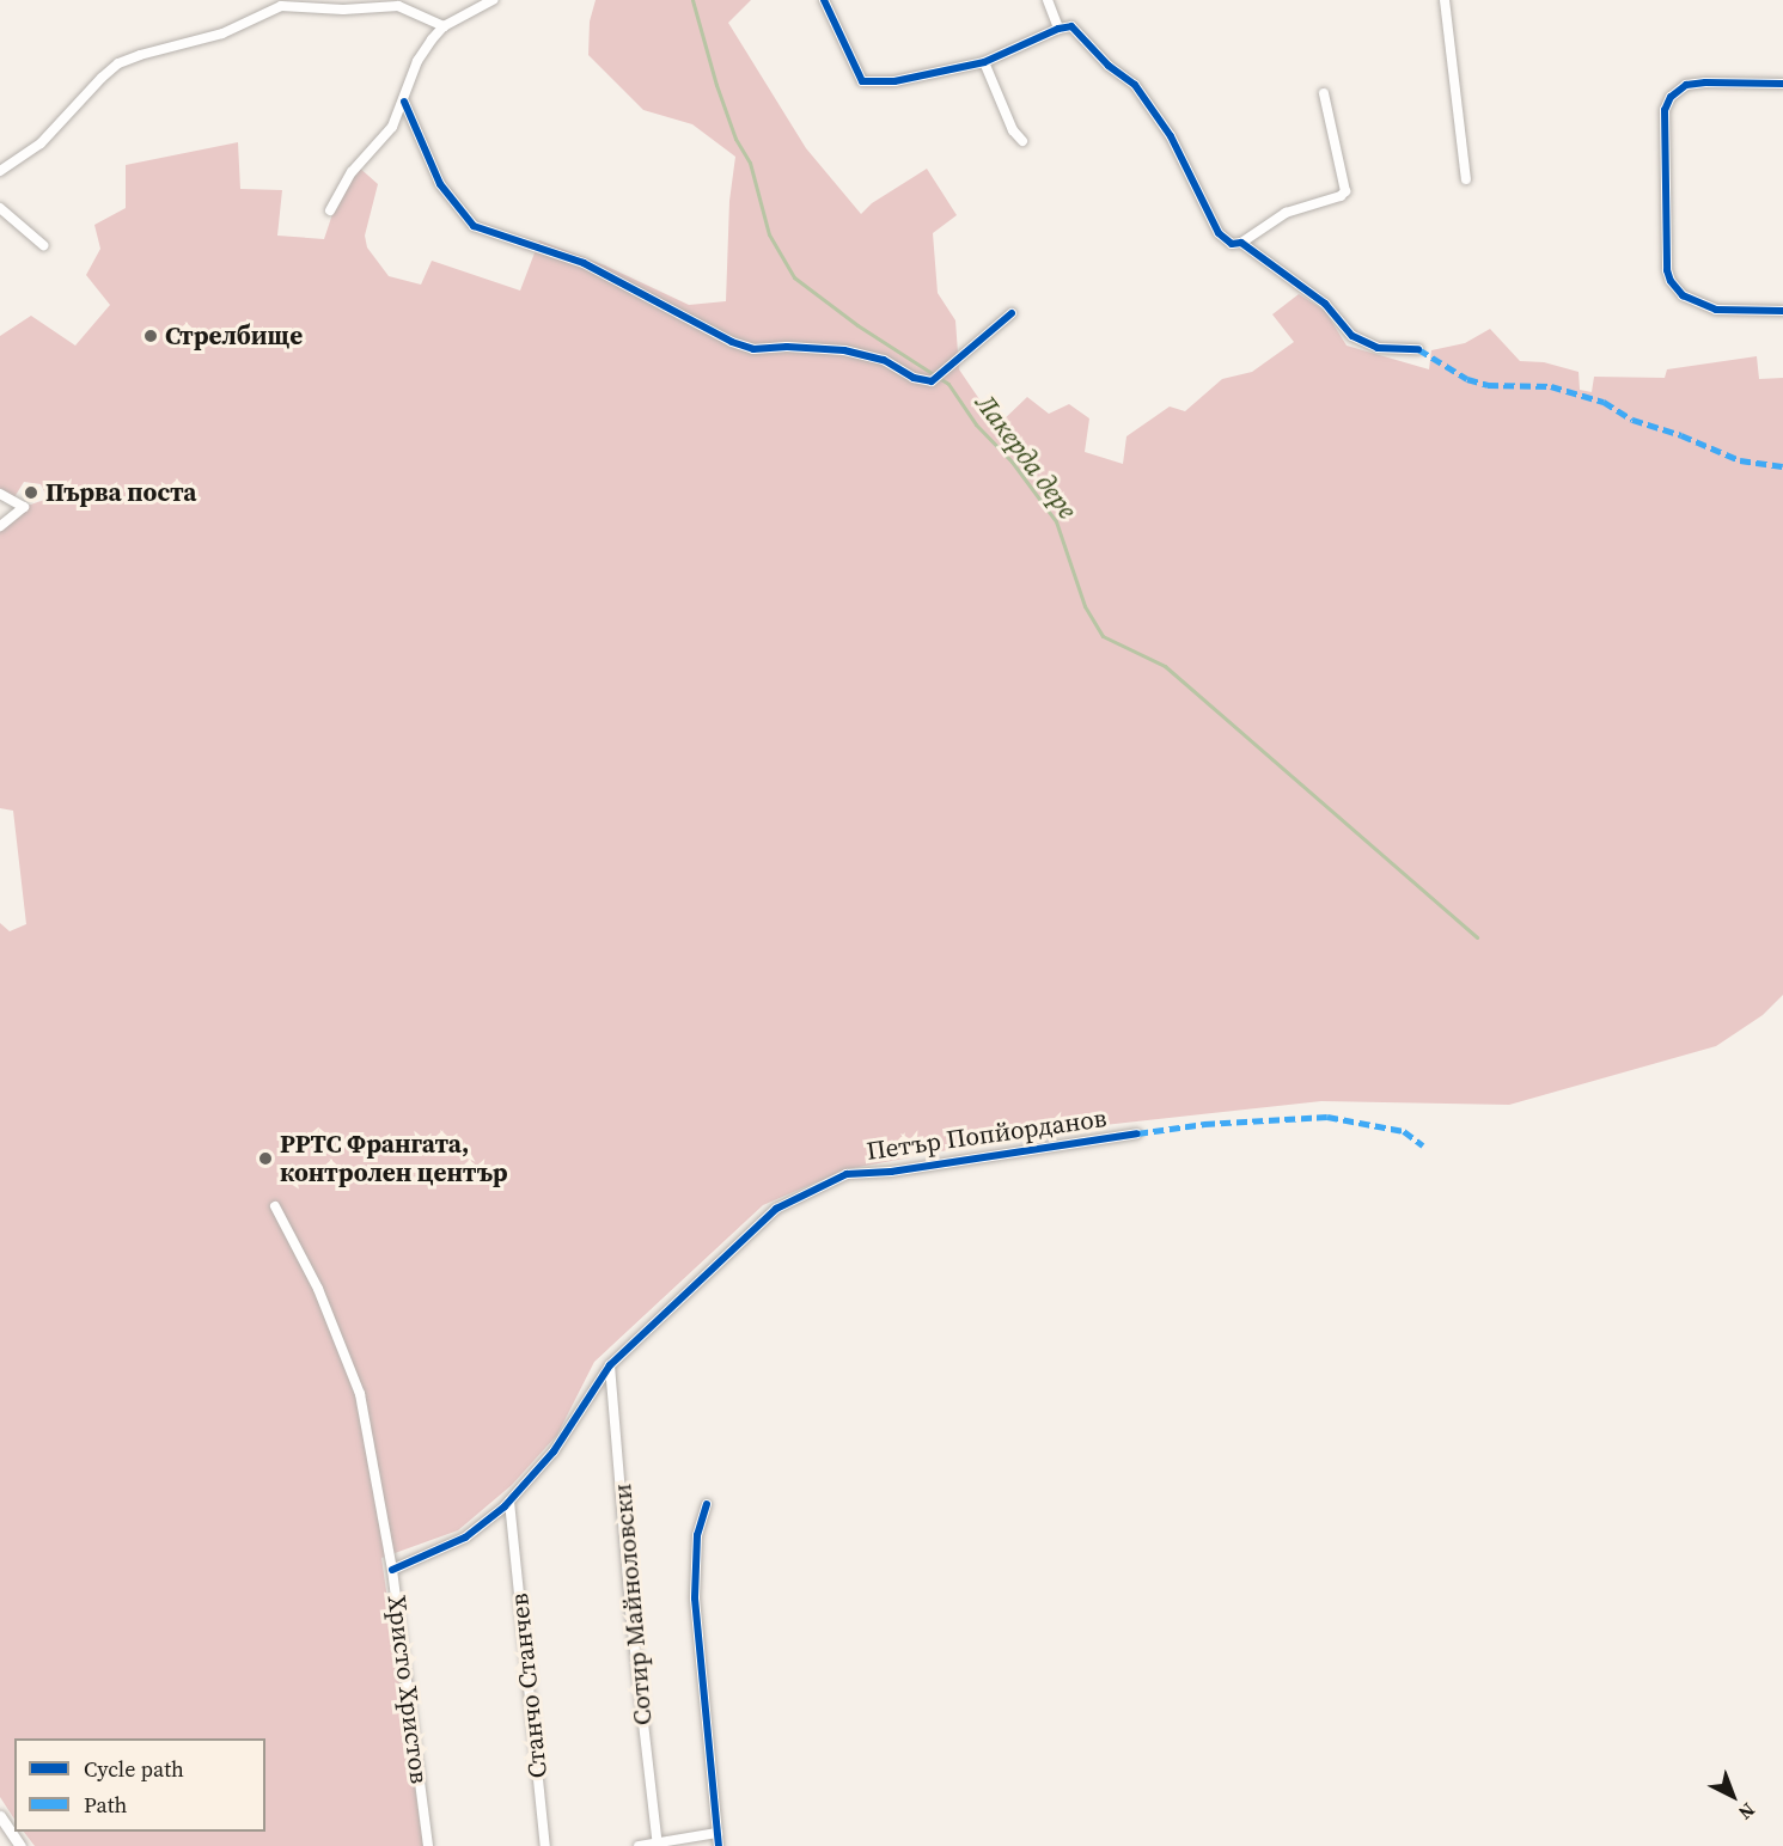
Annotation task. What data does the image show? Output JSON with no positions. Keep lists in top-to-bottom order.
{
  "streets": {
    "street": [
      "Петър Попйорданов",
      "Сотир Майноловски",
      "Станчо Станчев",
      "Христо Христов"
    ]
  },
  "crossings": [
    ["Петър Попйорданов", "Сотир Майноловски"],
    ["Петър Попйорданов", "Станчо Станчев"],
    ["Петър Попйорданов", "Христо Христов"],
    ["Станчо Станчев", "Христо Христов"]
  ],
  "water": ["Лакерда дере"],
  "places": ["Стрелбище", "Първа поста", "РРТС Франгата, контролен център"],
  "legend": ["Cycle path", "Path"],
  "north": "bottom right"
}
